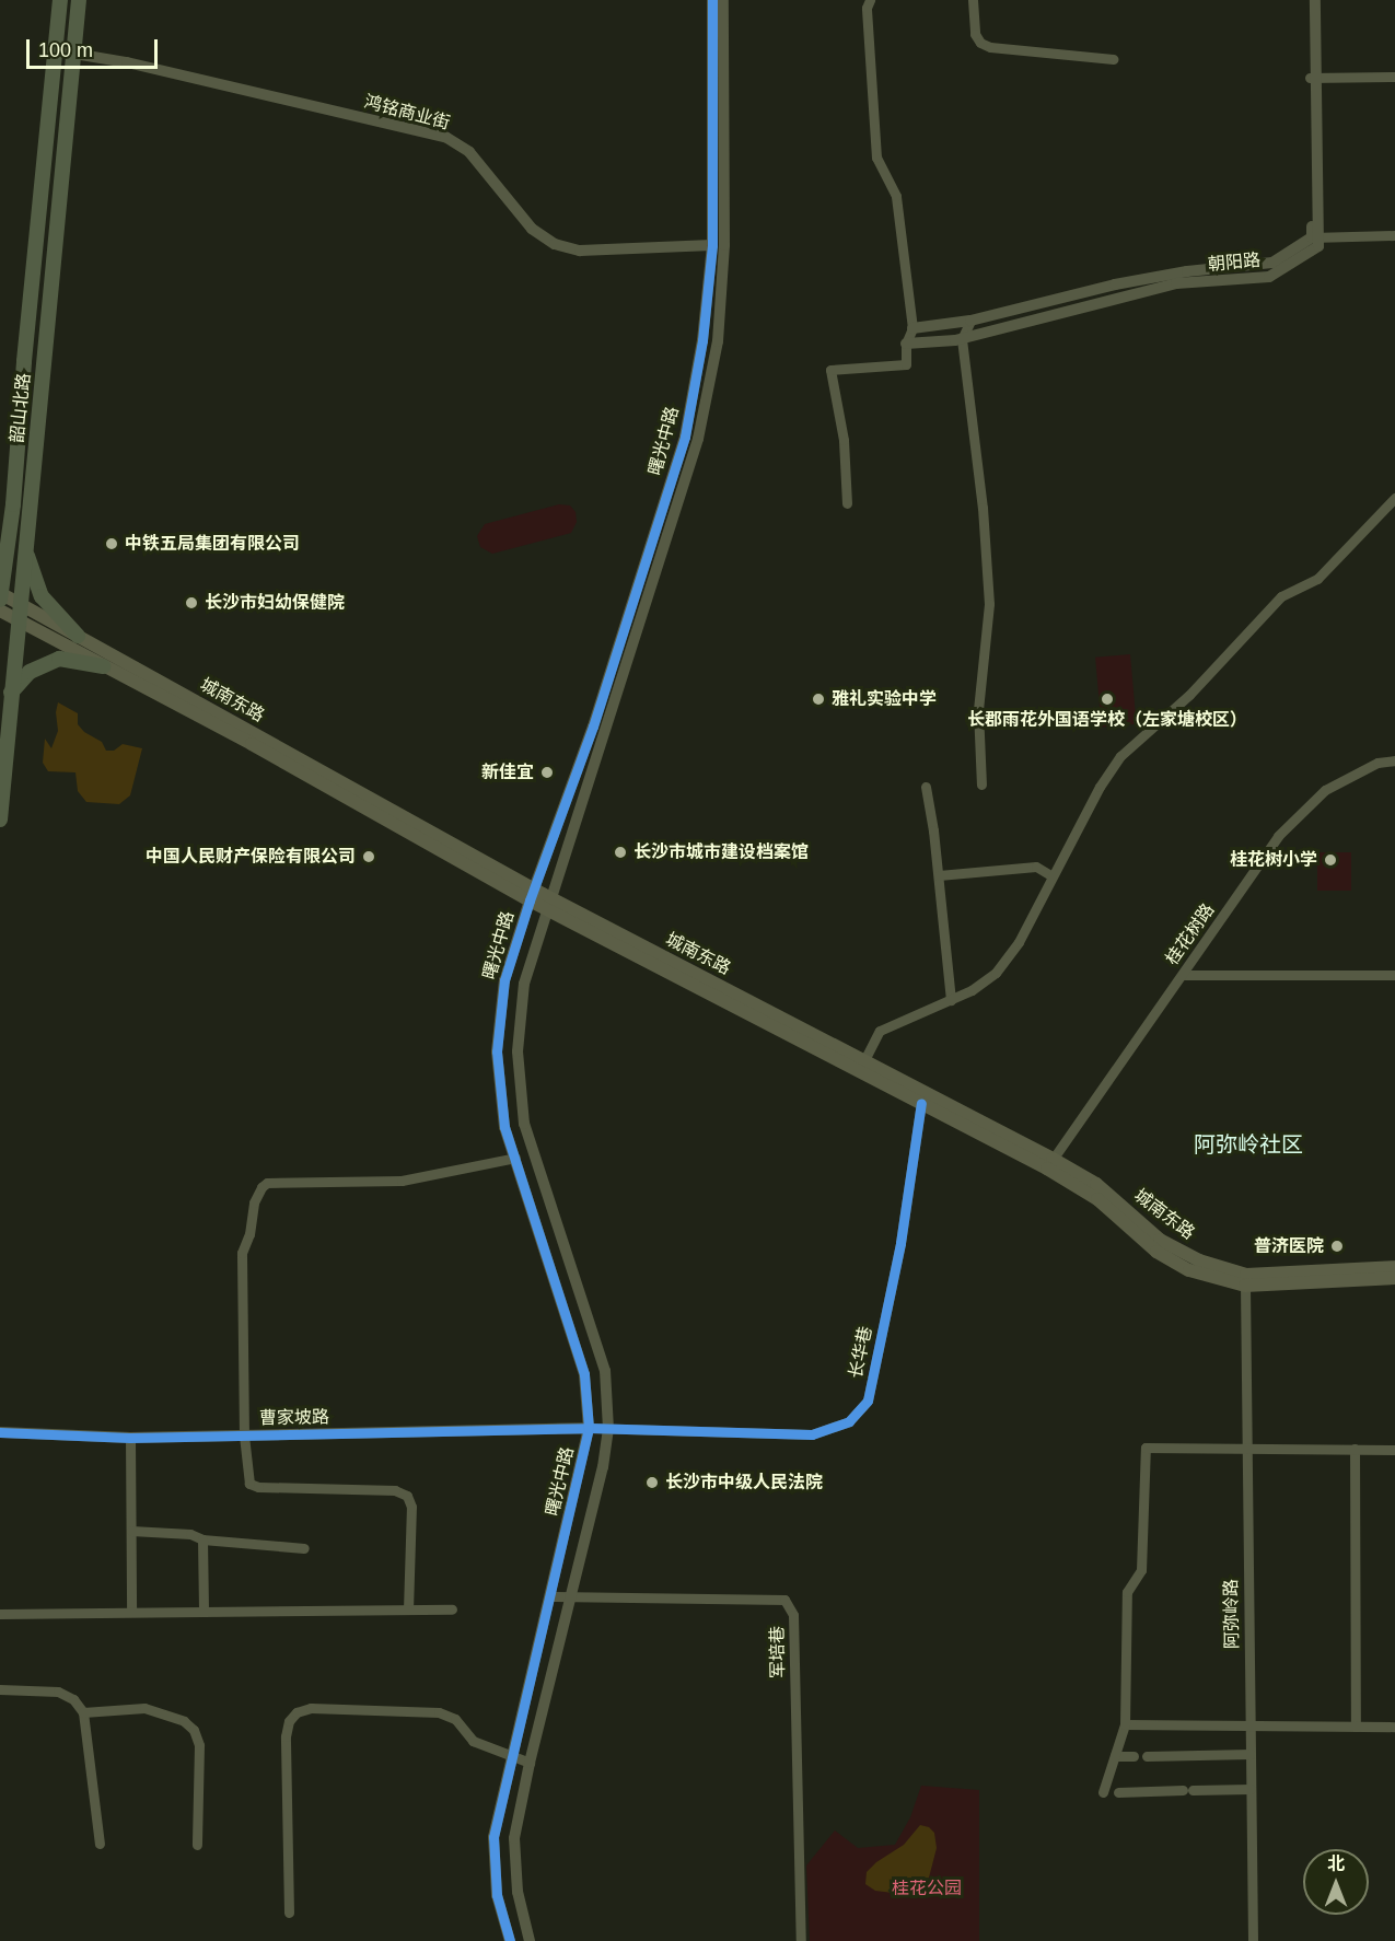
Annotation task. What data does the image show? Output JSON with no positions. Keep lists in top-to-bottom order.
{
  "streets": {
    "main road": ["韶山北路", "城南东路"],
    "street": [
      "鸿铭商业街",
      "朝阳路",
      "曙光中路",
      "桂花树路",
      "长华巷",
      "曹家坡路",
      "阿弥岭路",
      "军培巷"
    ]
  },
  "crossings": [
    ["鸿铭商业街", "韶山北路"],
    ["鸿铭商业街", "曙光中路"],
    ["韶山北路", "城南东路"],
    ["曙光中路", "城南东路"],
    ["曙光中路", "长华巷"],
    ["曙光中路", "曹家坡路"],
    ["曙光中路", "军培巷"],
    ["城南东路", "桂花树路"],
    ["城南东路", "长华巷"],
    ["城南东路", "阿弥岭路"],
    ["长华巷", "曹家坡路"]
  ],
  "districts": ["阿弥岭社区"],
  "parks": ["桂花公园"],
  "places": [
    "中铁五局集团有限公司",
    "长沙市妇幼保健院",
    "雅礼实验中学",
    "长郡雨花外国语学校（左家塘校区）",
    "新佳宜",
    "长沙市城市建设档案馆",
    "中国人民财产保险有限公司",
    "桂花树小学",
    "普济医院",
    "长沙市中级人民法院"
  ],
  "scale_bar": "100 m",
  "north": "top"
}
